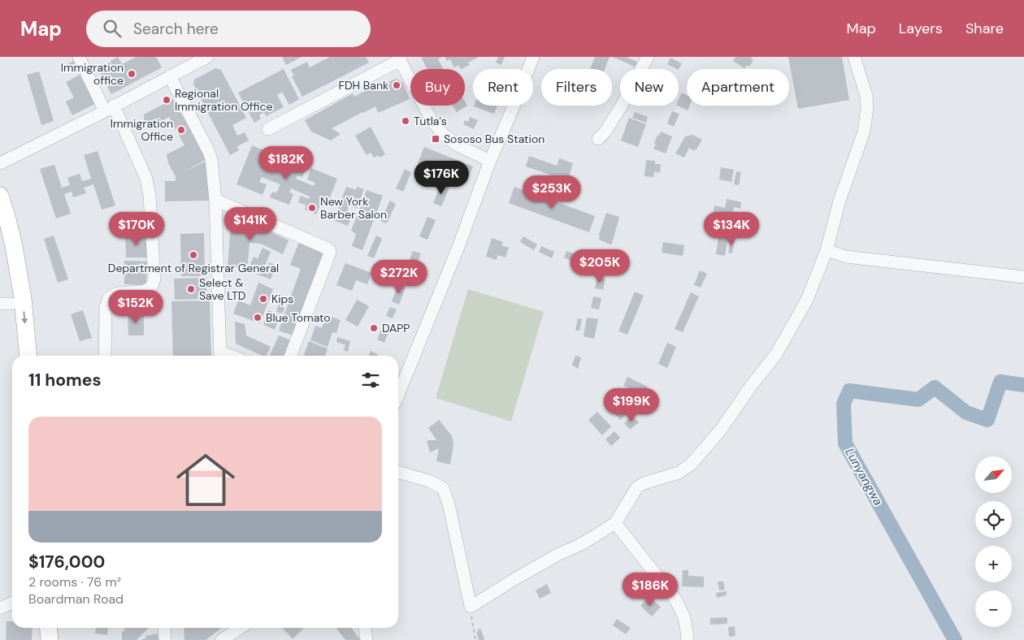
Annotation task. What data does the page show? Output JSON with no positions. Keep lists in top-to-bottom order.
{
  "water": ["Lunyangwa"],
  "places": {
    "other": [
      "Immigration office",
      "FDH Bank",
      "Regional Immigration Office",
      "Tutla's",
      "Immigration Office",
      "New York Barber Salon",
      "Department of Registrar General",
      "Select & Save LTD",
      "Kips",
      "Blue Tomato",
      "DAPP"
    ],
    "transit": ["Sososo Bus Station"]
  },
  "north": "top right",
  "page": {
    "header": "Map",
    "search": "Search here",
    "nav": ["Map", "Layers", "Share"],
    "chip": [
      "Buy",
      "Rent",
      "Filters",
      "New",
      "Apartment"
    ],
    "price": [
      "$182K",
      "$176K",
      "$253K",
      "$141K",
      "$170K",
      "$134K",
      "$205K",
      "$272K",
      "$152K",
      "$199K",
      "$186K"
    ],
    "heading": "11 homes",
    "list": [
      {
        "name": "$176,000",
        "note": "2 rooms · 76 m² · Boardman Road"
      }
    ],
    "map_buttons": ["+", "−"]
  }
}
